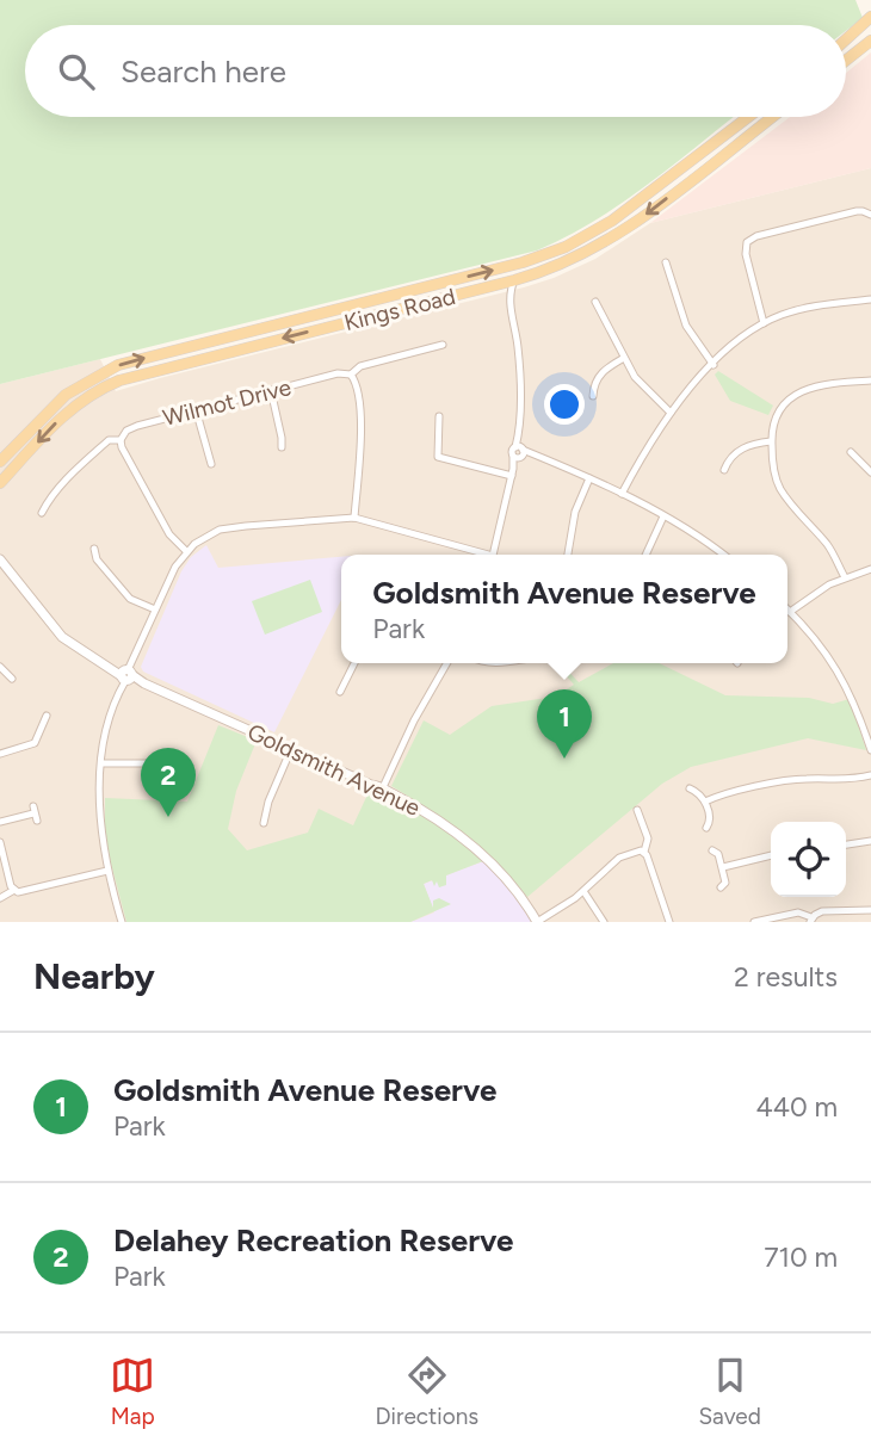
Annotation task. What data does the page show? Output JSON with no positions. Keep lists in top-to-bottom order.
{
  "streets": {
    "main road": ["Kings Road"],
    "street": ["Wilmot Drive", "Goldsmith Avenue"]
  },
  "page": {
    "search": "Search here",
    "popup": ["Goldsmith Avenue Reserve", "Park"],
    "pins": ["1", "2"],
    "heading": ["Nearby", "2 results"],
    "list": [
      {
        "mark": "1",
        "name": "Goldsmith Avenue Reserve",
        "note": "Park",
        "value": "440 m"
      },
      {
        "mark": "2",
        "name": "Delahey Recreation Reserve",
        "note": "Park",
        "value": "710 m"
      }
    ],
    "nav": ["Map", "Directions", "Saved"]
  }
}
